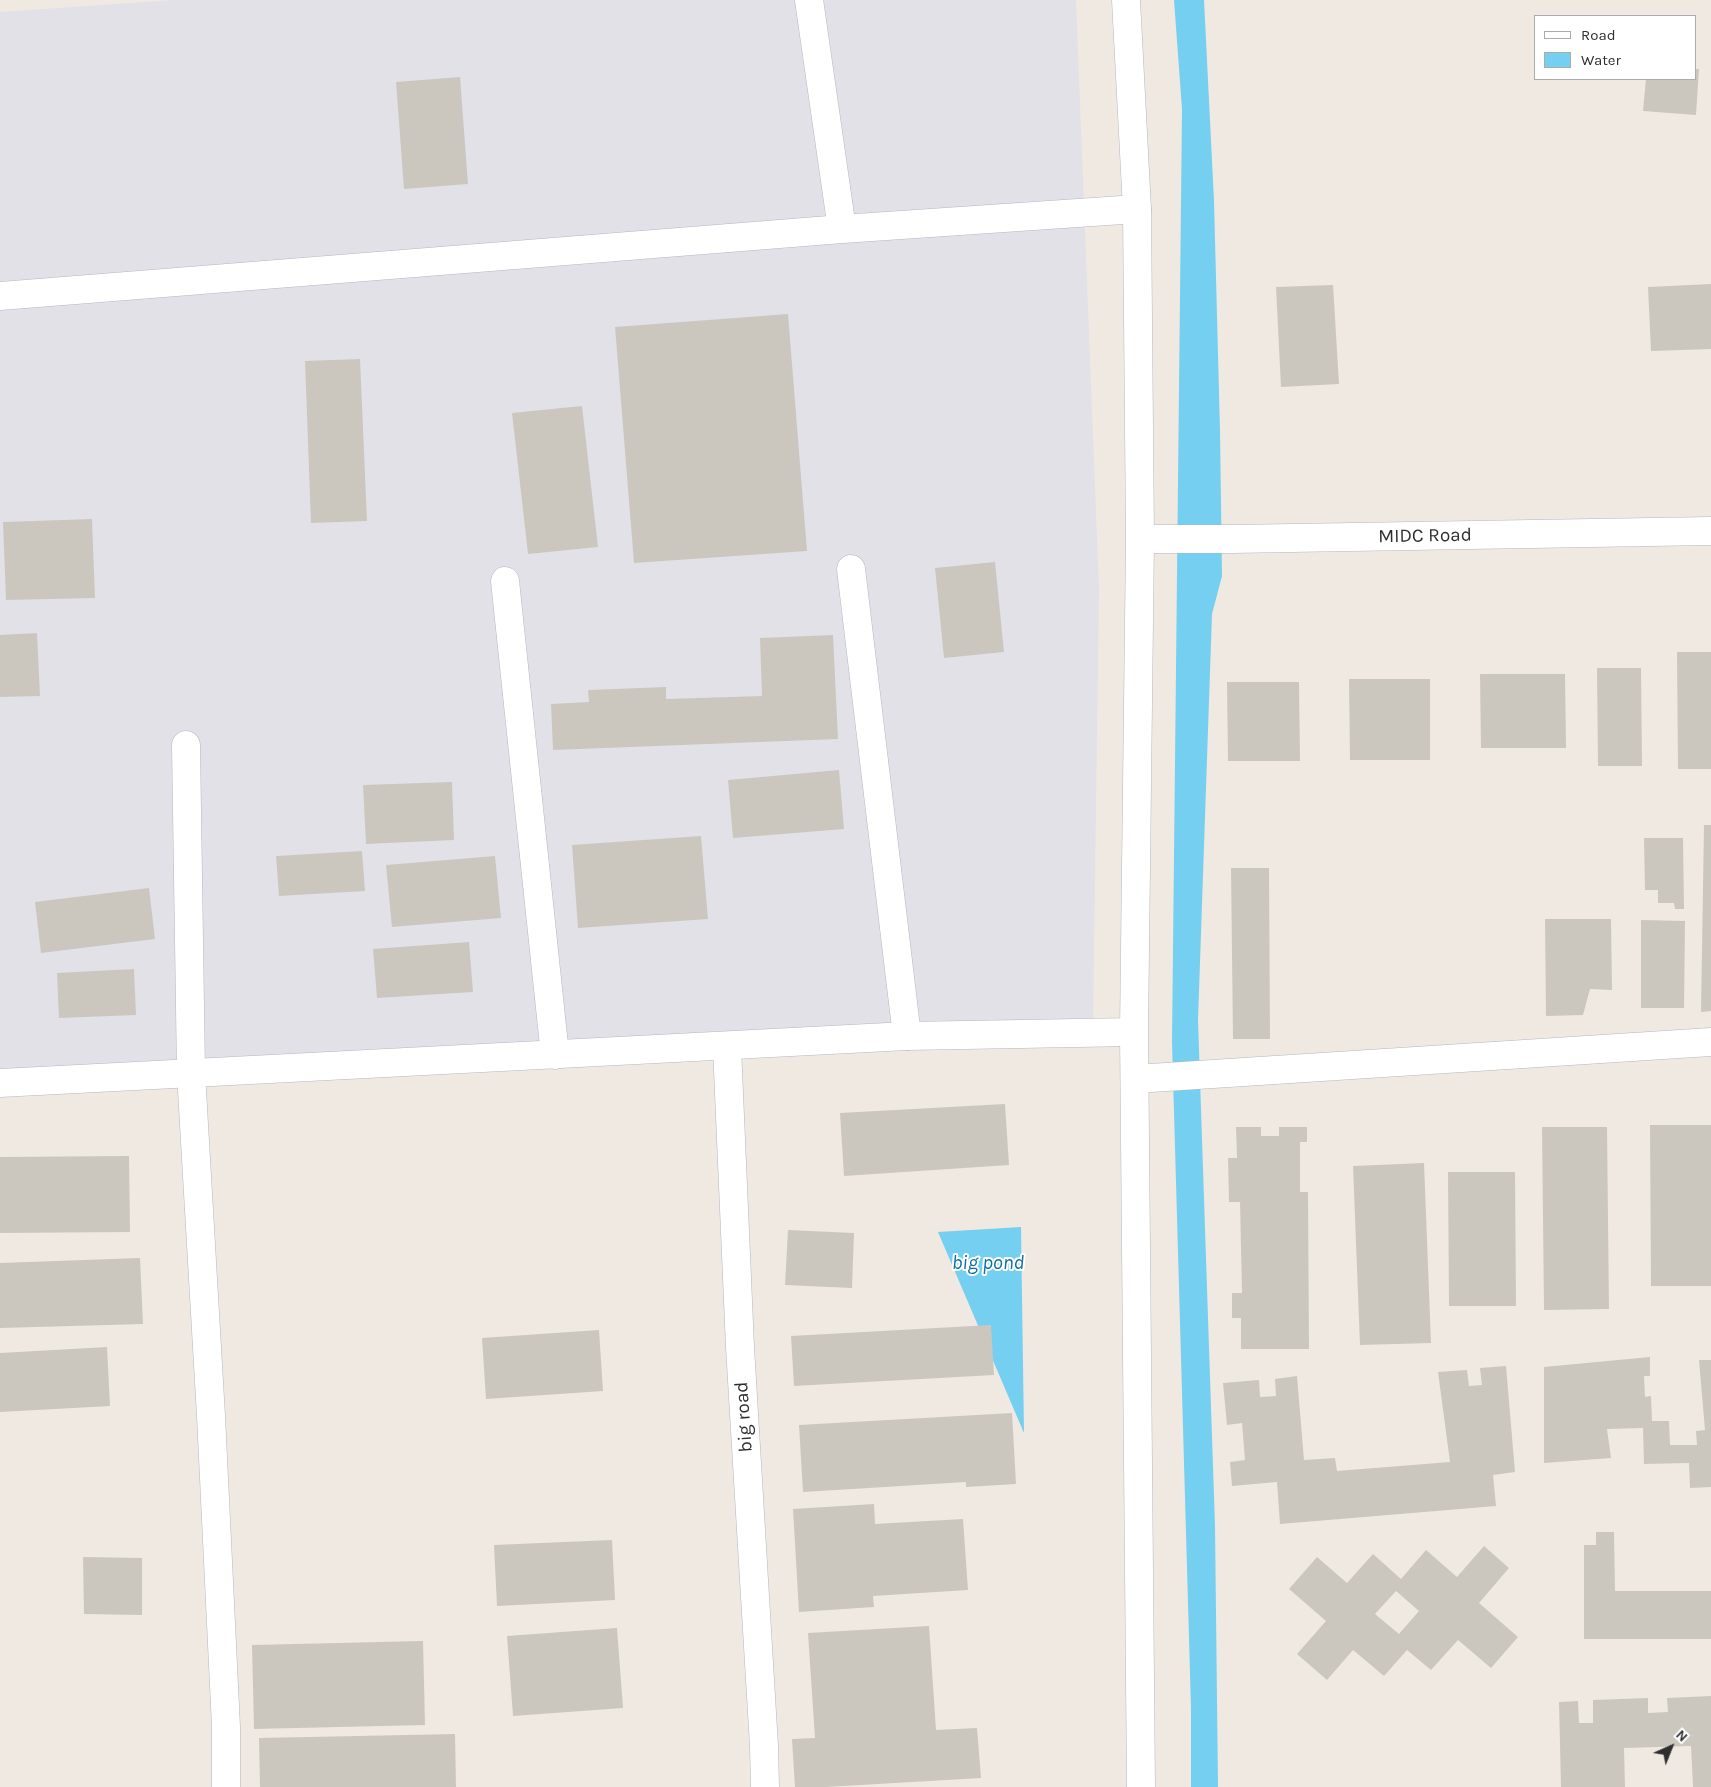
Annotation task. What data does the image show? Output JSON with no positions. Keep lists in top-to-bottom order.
{
  "streets": {
    "street": ["MIDC Road", "big road"]
  },
  "water": ["big pond"],
  "legend": ["Road", "Water"],
  "north": "top right"
}
